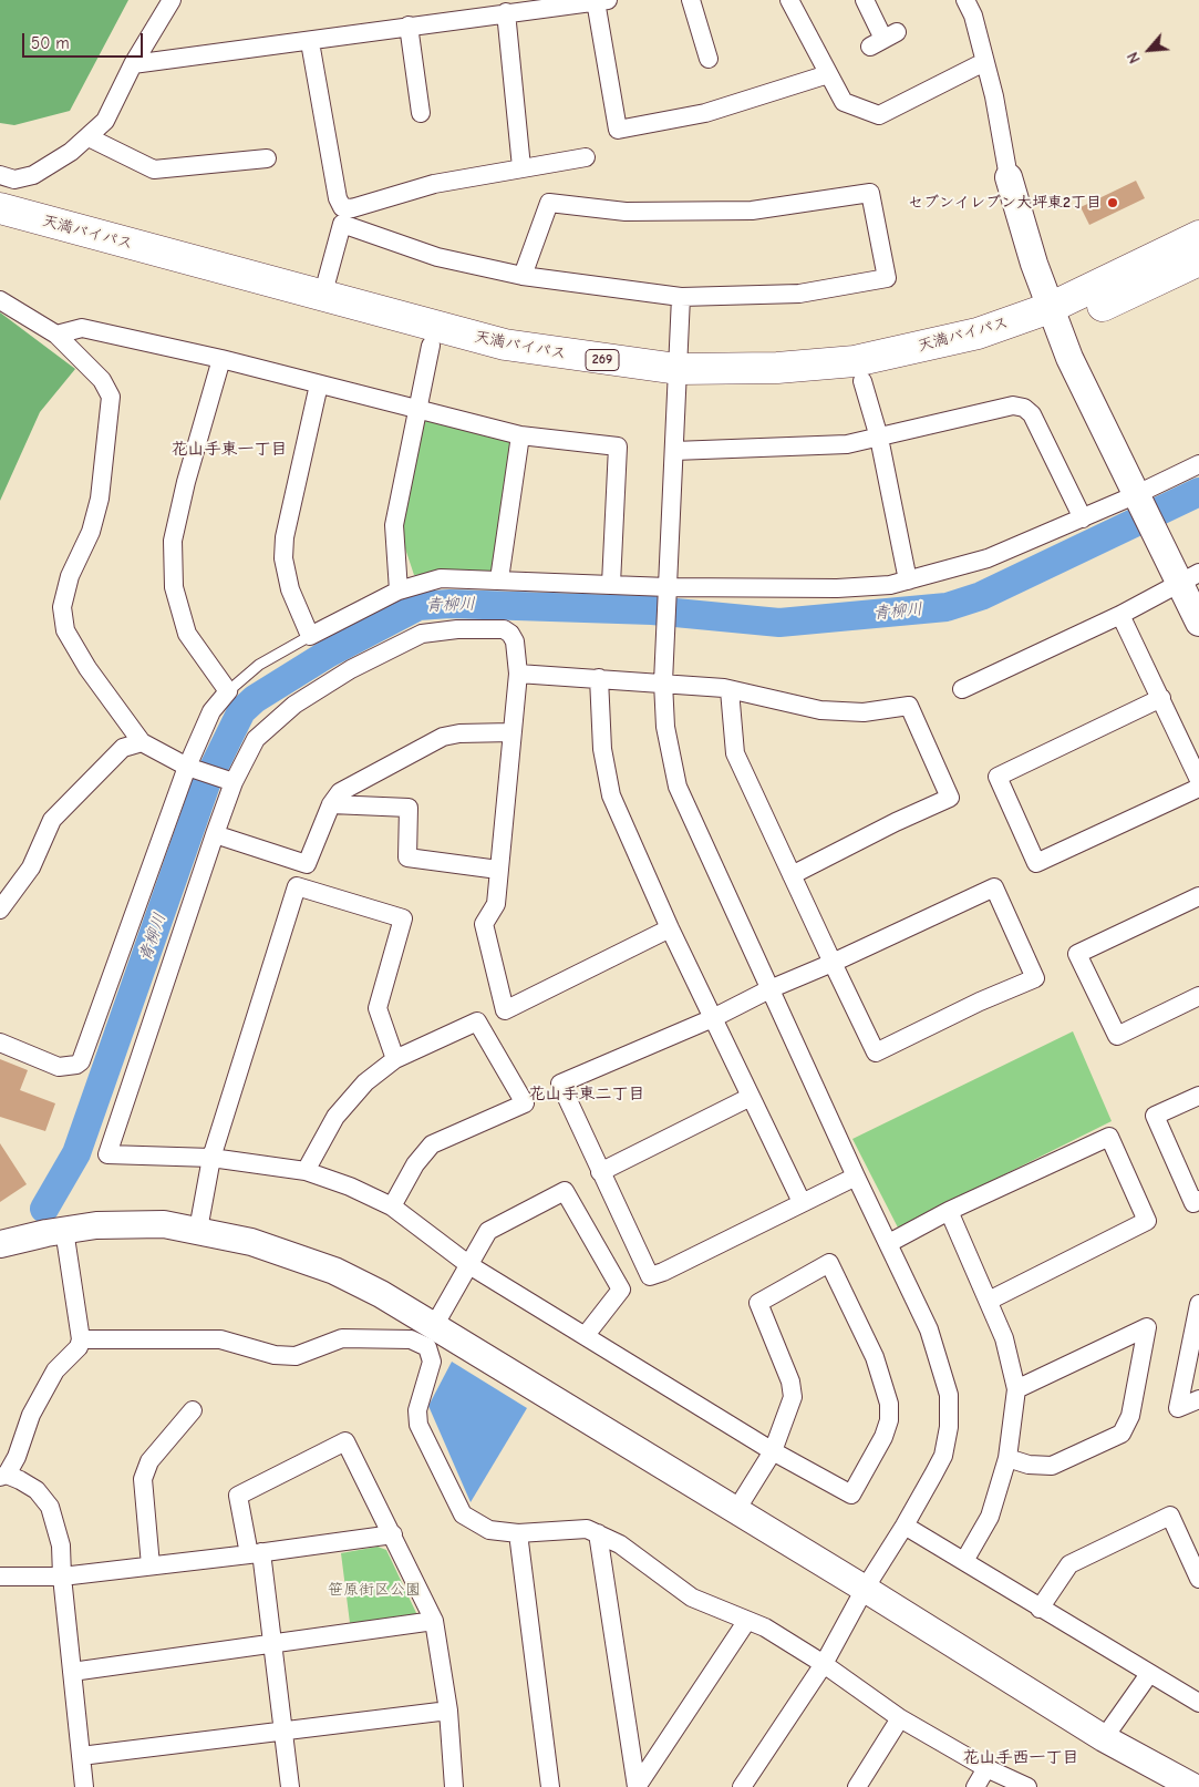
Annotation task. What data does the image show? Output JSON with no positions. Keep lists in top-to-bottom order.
{
  "streets": {
    "highway": ["天満バイパス", "269"]
  },
  "districts": ["花山手東一丁目", "花山手東二丁目", "花山手西一丁目"],
  "water": ["青柳川"],
  "parks": ["笹原街区公園"],
  "places": ["セブンイレブン大坪東2丁目"],
  "scale_bar": "50 m",
  "north": "bottom left"
}
